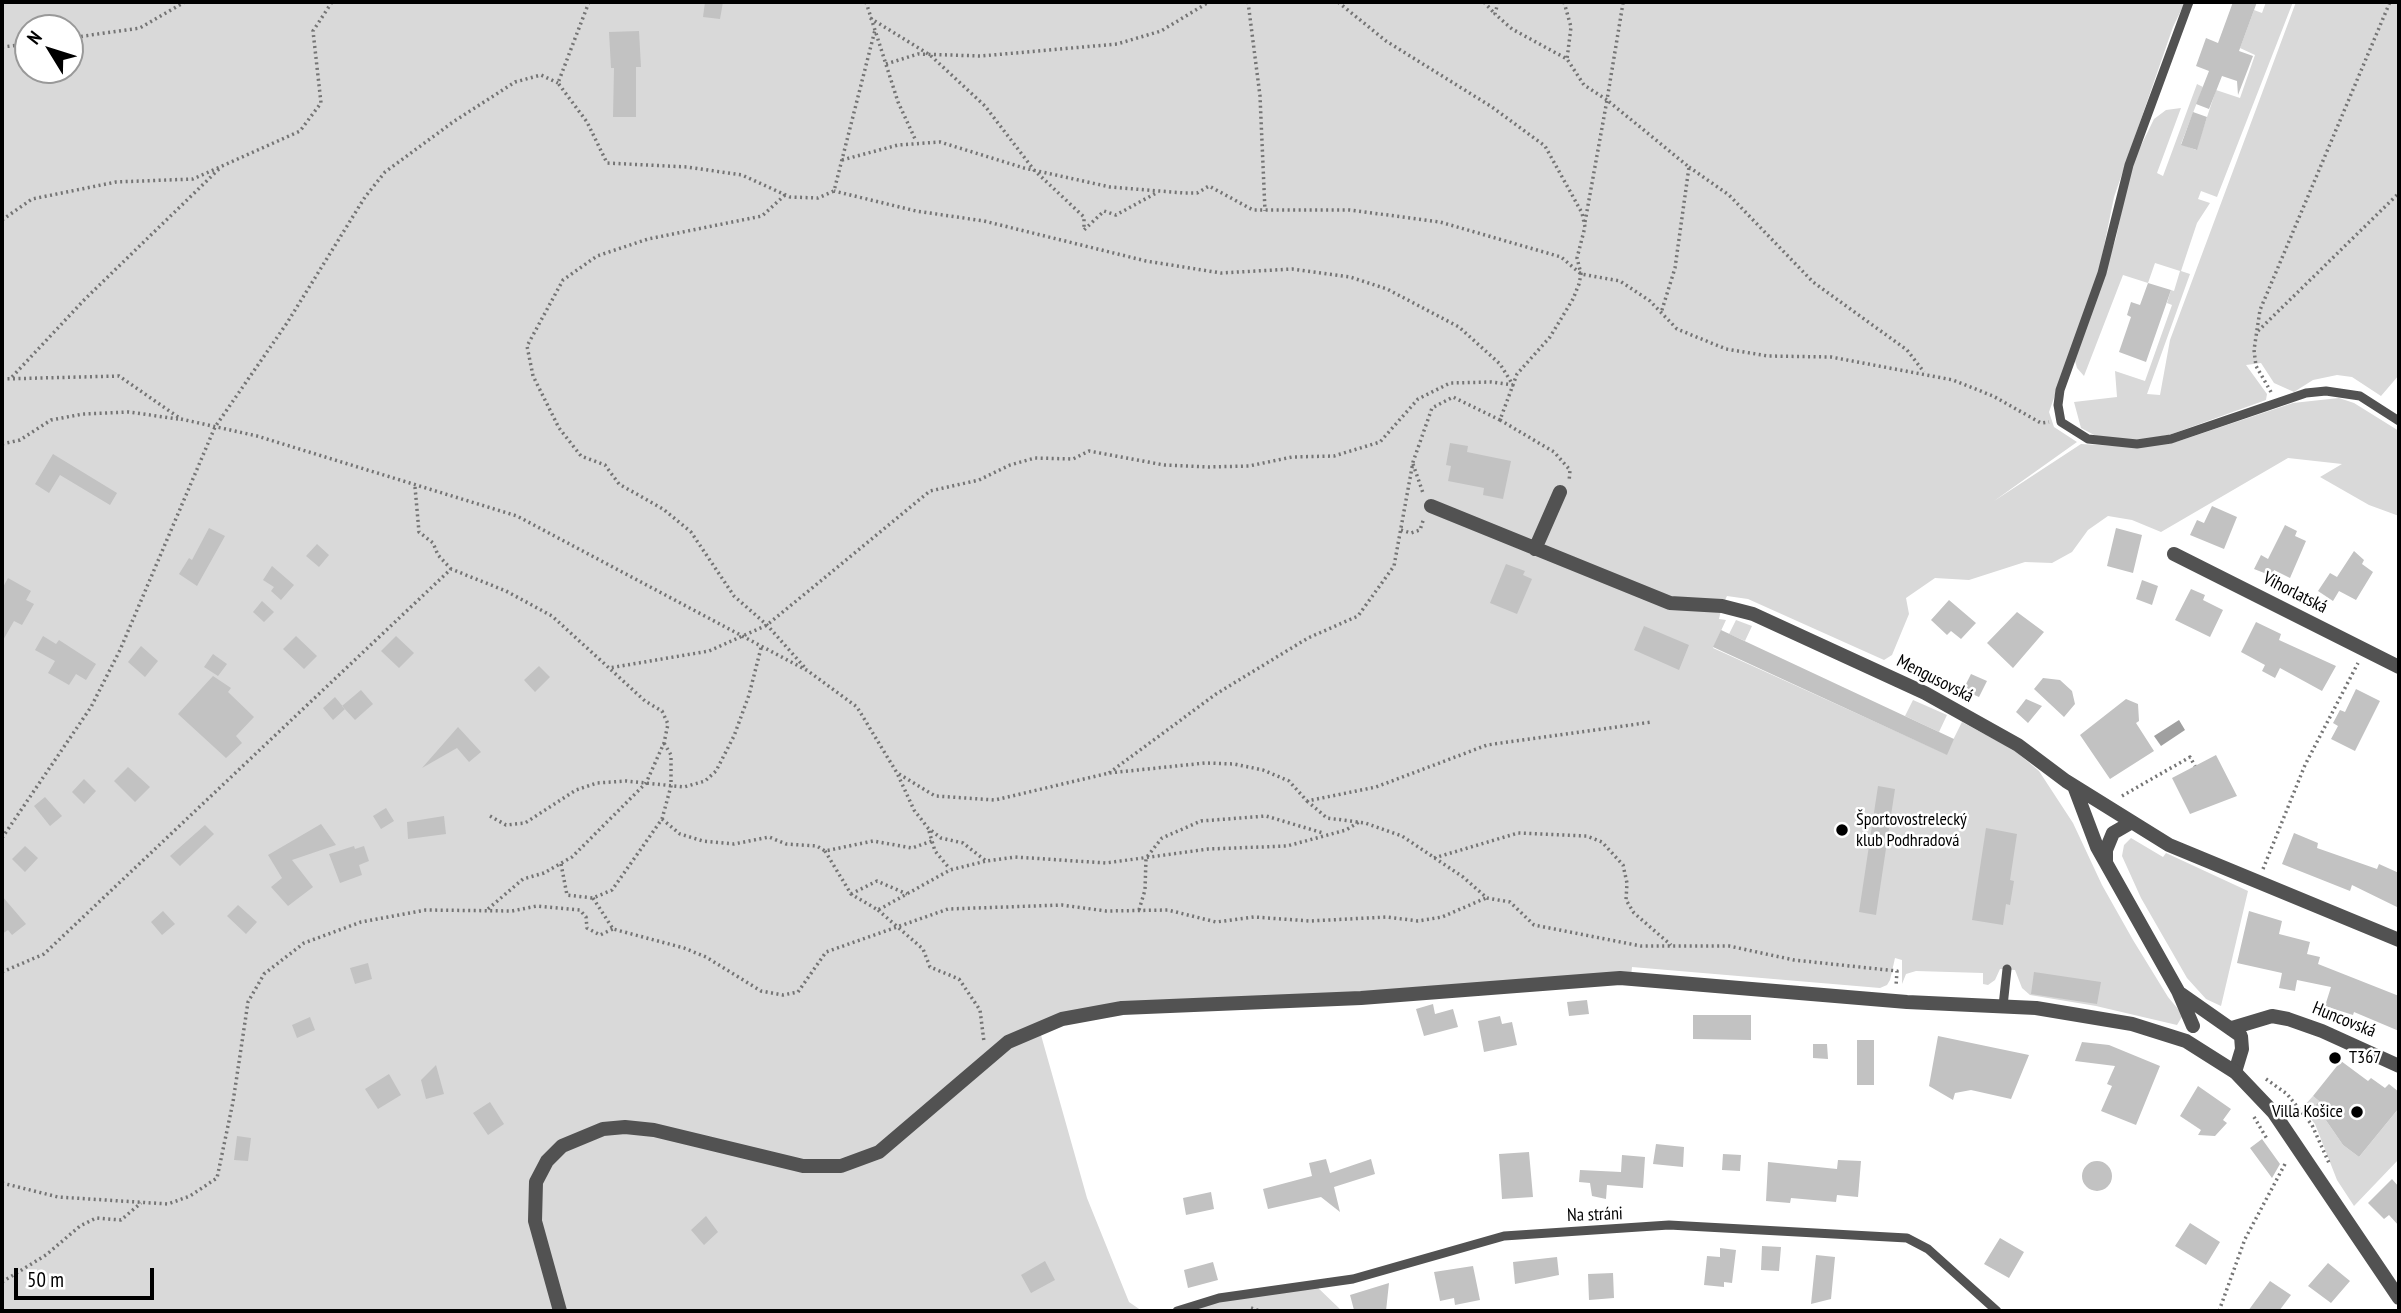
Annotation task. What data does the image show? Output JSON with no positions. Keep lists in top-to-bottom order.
{
  "streets": {
    "street": ["Vihorlatská", "Mengusovská", "Huncovská"],
    "lane": ["Na stráni"]
  },
  "places": ["Športovostrelecký klub Podhradová", "T367", "Villa Košice"],
  "scale_bar": "50 m",
  "north": "top left"
}
